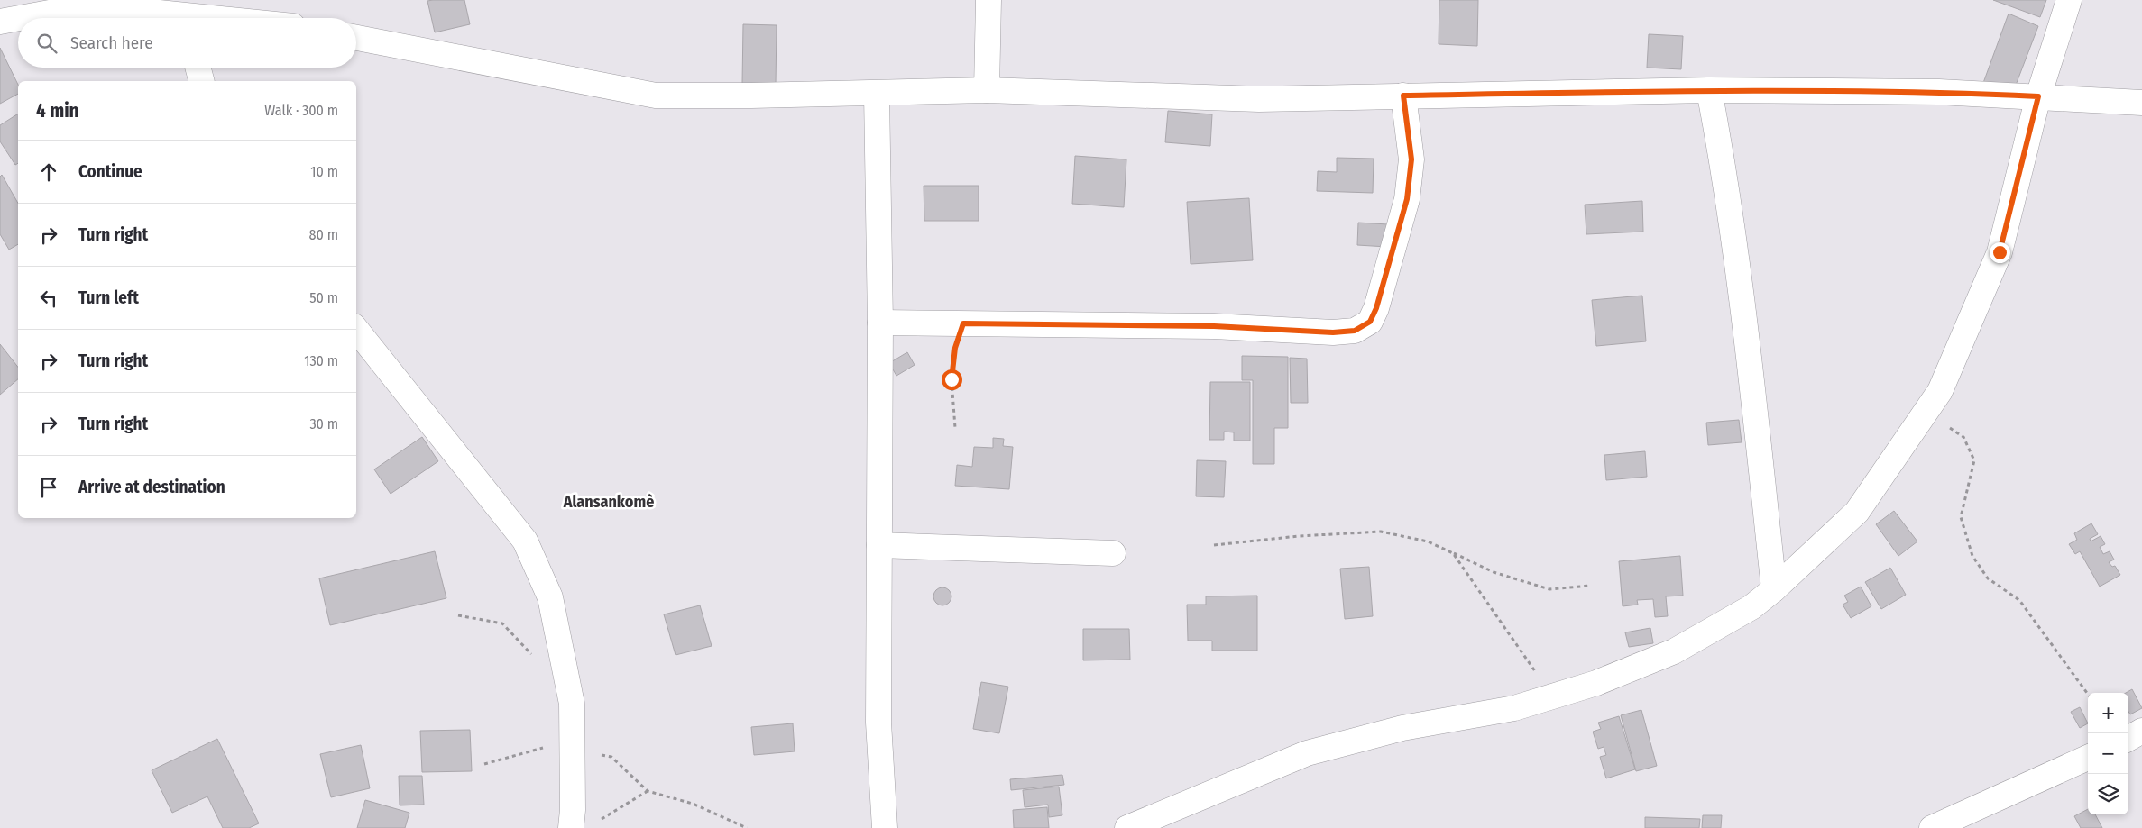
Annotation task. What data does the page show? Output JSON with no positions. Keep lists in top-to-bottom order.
{
  "districts": ["Alansankomè"],
  "page": {
    "search": "Search here",
    "heading": ["4 min", "Walk · 300 m"],
    "list": [
      ["Continue", "10 m"],
      ["Turn right", "80 m"],
      ["Turn left", "50 m"],
      ["Turn right", "130 m"],
      ["Turn right", "30 m"],
      "Arrive at destination"
    ],
    "map_buttons": ["+", "−"]
  }
}
